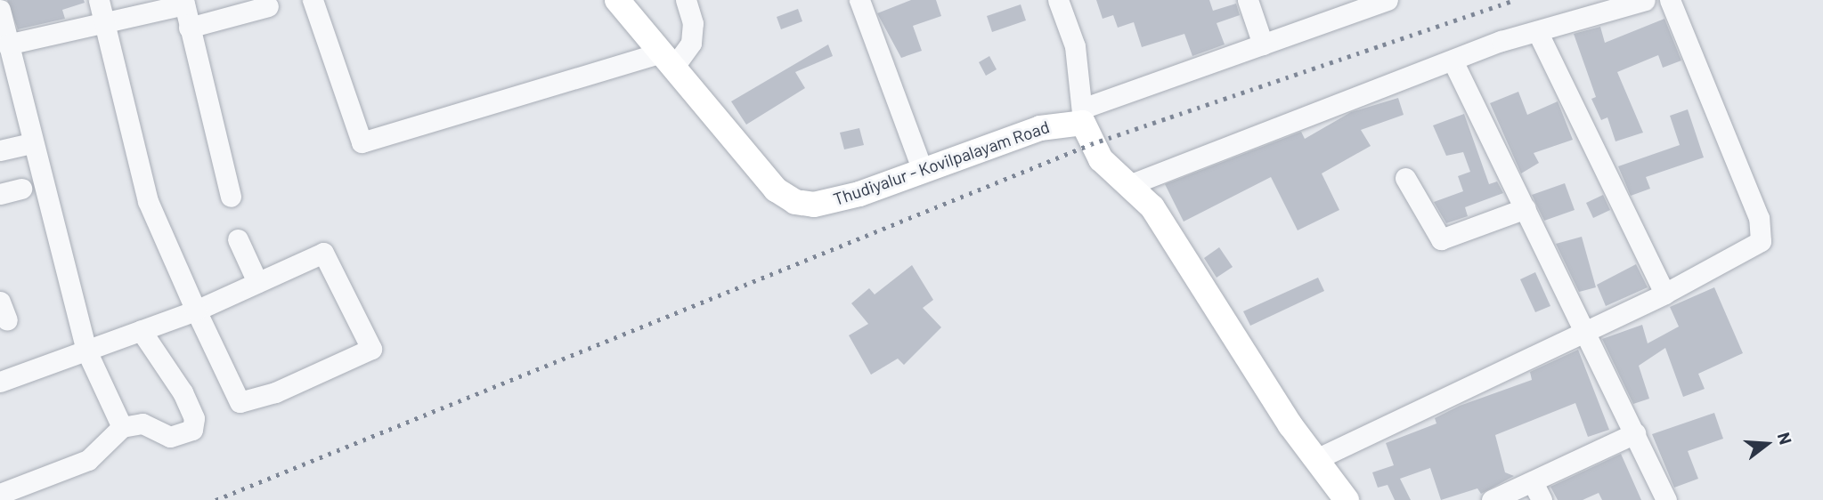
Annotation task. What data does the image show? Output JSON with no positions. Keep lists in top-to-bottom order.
{
  "streets": {
    "main road": ["Thudiyalur - Kovilpalayam Road"]
  },
  "north": "right"
}
